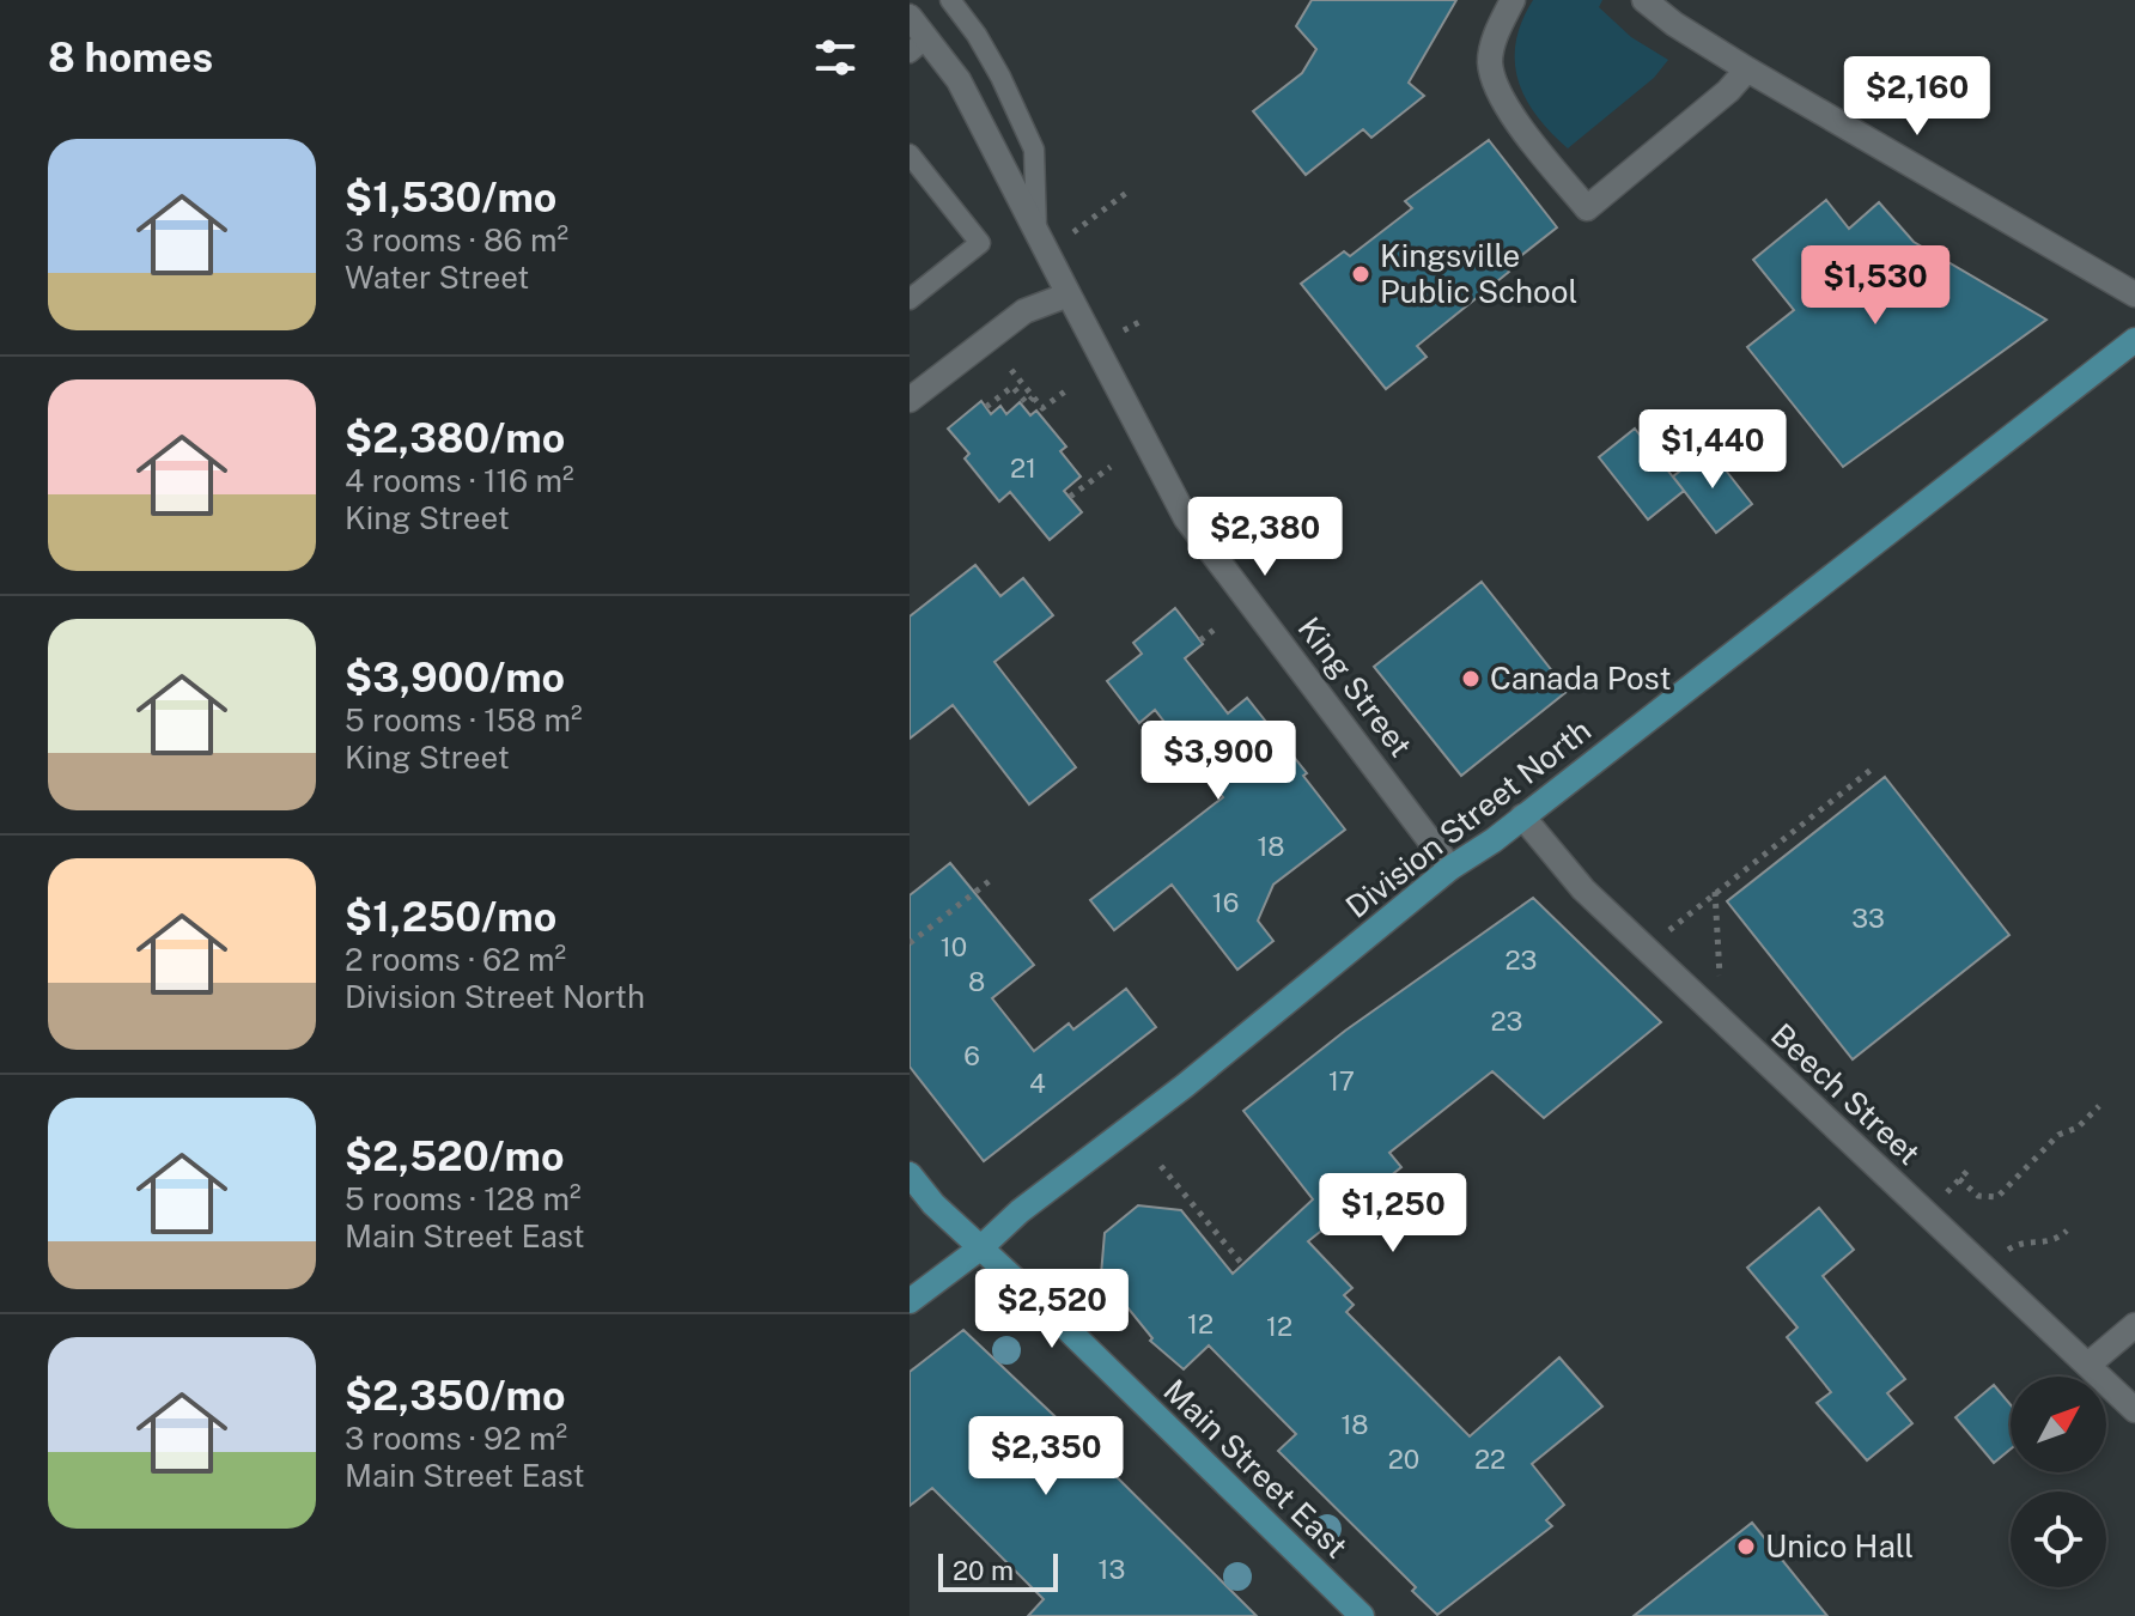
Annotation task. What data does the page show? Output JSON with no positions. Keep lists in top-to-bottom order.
{
  "streets": {
    "main road": ["Division Street North", "Main Street East"],
    "street": ["King Street", "Beech Street"]
  },
  "crossings": [
    ["King Street", "Division Street North"],
    ["Division Street North", "Beech Street"],
    ["Division Street North", "Main Street East"]
  ],
  "places": ["Kingsville Public School", "Canada Post", "Unico Hall"],
  "house_numbers": [
    "21",
    "18",
    "16",
    "33",
    "10",
    "23",
    "8",
    "23",
    "6",
    "17",
    "4",
    "12",
    "12",
    "18",
    "20",
    "22",
    "13"
  ],
  "scale_bar": "20 m",
  "north": "top right",
  "page": {
    "heading": "8 homes",
    "price": [
      "$2,160",
      "$1,530",
      "$1,440",
      "$2,380",
      "$3,900",
      "$1,250",
      "$2,520",
      "$2,350"
    ],
    "list": [
      {
        "name": "$1,530/mo",
        "note": "3 rooms · 86 m² · Water Street"
      },
      {
        "name": "$2,380/mo",
        "note": "4 rooms · 116 m² · King Street"
      },
      {
        "name": "$3,900/mo",
        "note": "5 rooms · 158 m² · King Street"
      },
      {
        "name": "$1,250/mo",
        "note": "2 rooms · 62 m² · Division Street North"
      },
      {
        "name": "$2,520/mo",
        "note": "5 rooms · 128 m² · Main Street East"
      },
      {
        "name": "$2,350/mo",
        "note": "3 rooms · 92 m² · Main Street East"
      }
    ],
    "scale": "20 m"
  }
}
